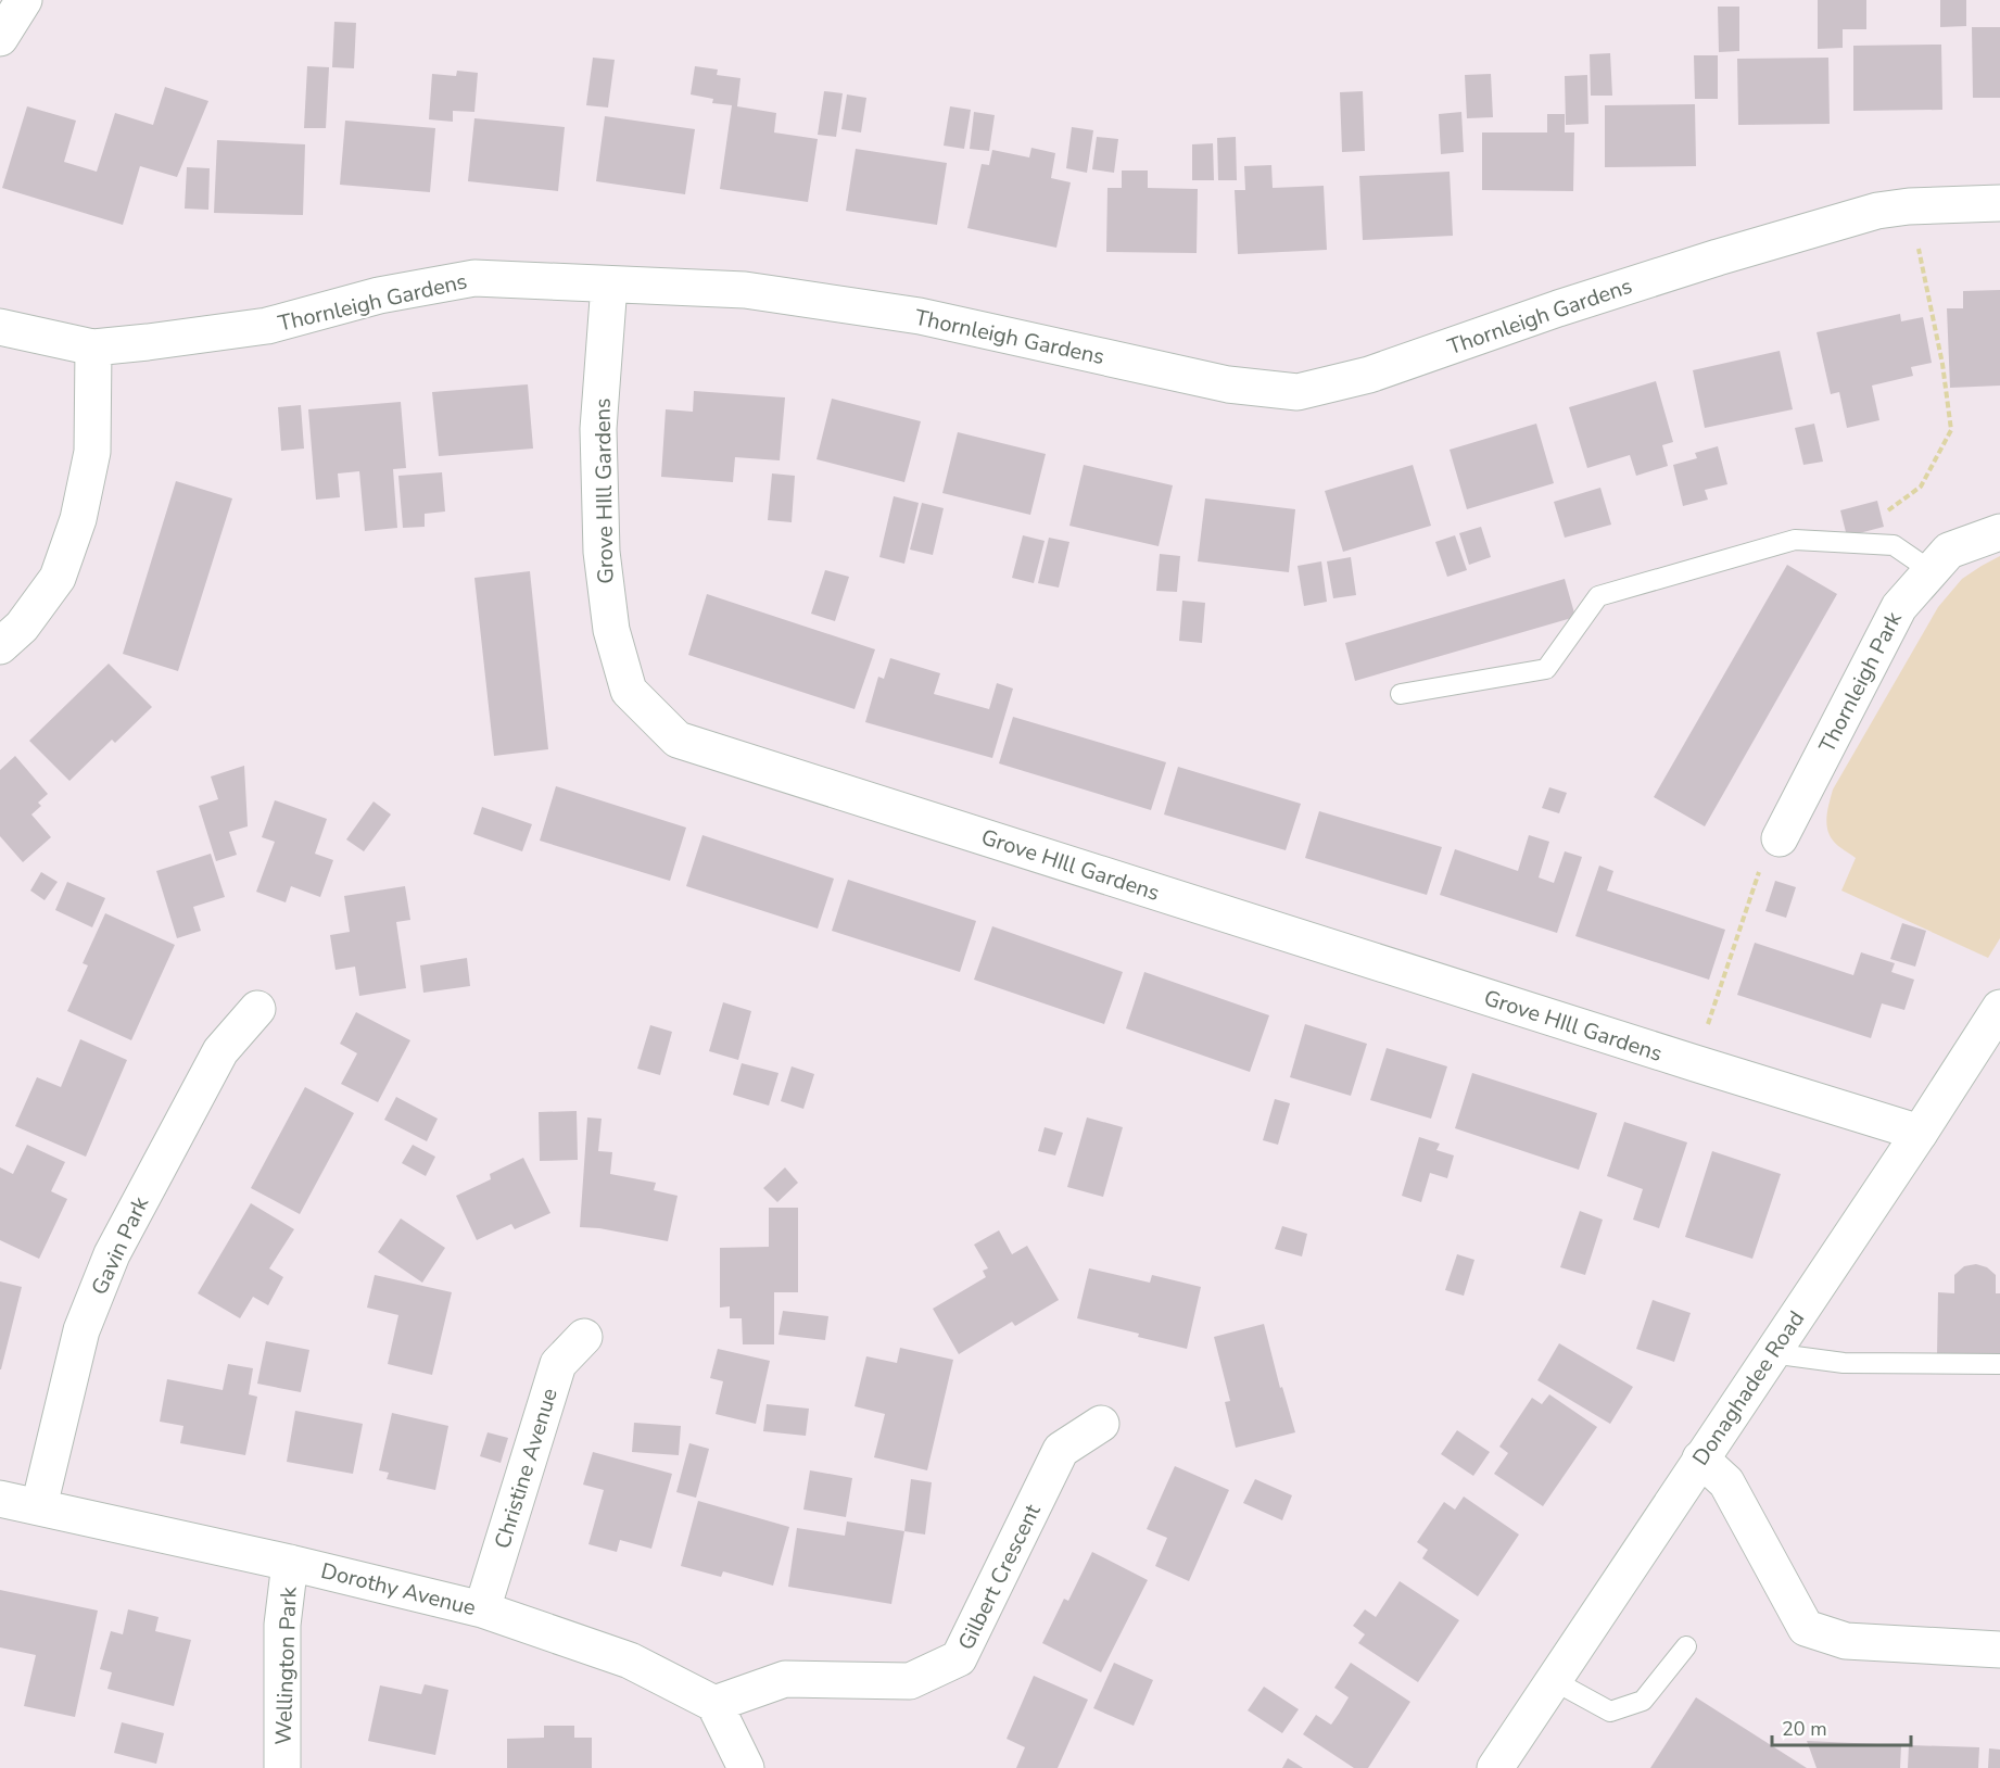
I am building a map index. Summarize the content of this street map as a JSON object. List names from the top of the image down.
{
  "streets": {
    "street": [
      "Thornleigh Gardens",
      "Grove HIll Gardens",
      "Thornleigh Park",
      "Gavin Park",
      "Donaghadee Road",
      "Christine Avenue",
      "Gilbert Crescent",
      "Dorothy Avenue",
      "Wellington Park"
    ]
  },
  "crossings": [
    ["Thornleigh Gardens", "Grove HIll Gardens"],
    ["Grove HIll Gardens", "Donaghadee Road"],
    ["Gavin Park", "Dorothy Avenue"],
    ["Christine Avenue", "Dorothy Avenue"],
    ["Gilbert Crescent", "Dorothy Avenue"],
    ["Dorothy Avenue", "Wellington Park"]
  ],
  "scale_bar": "20 m"
}
